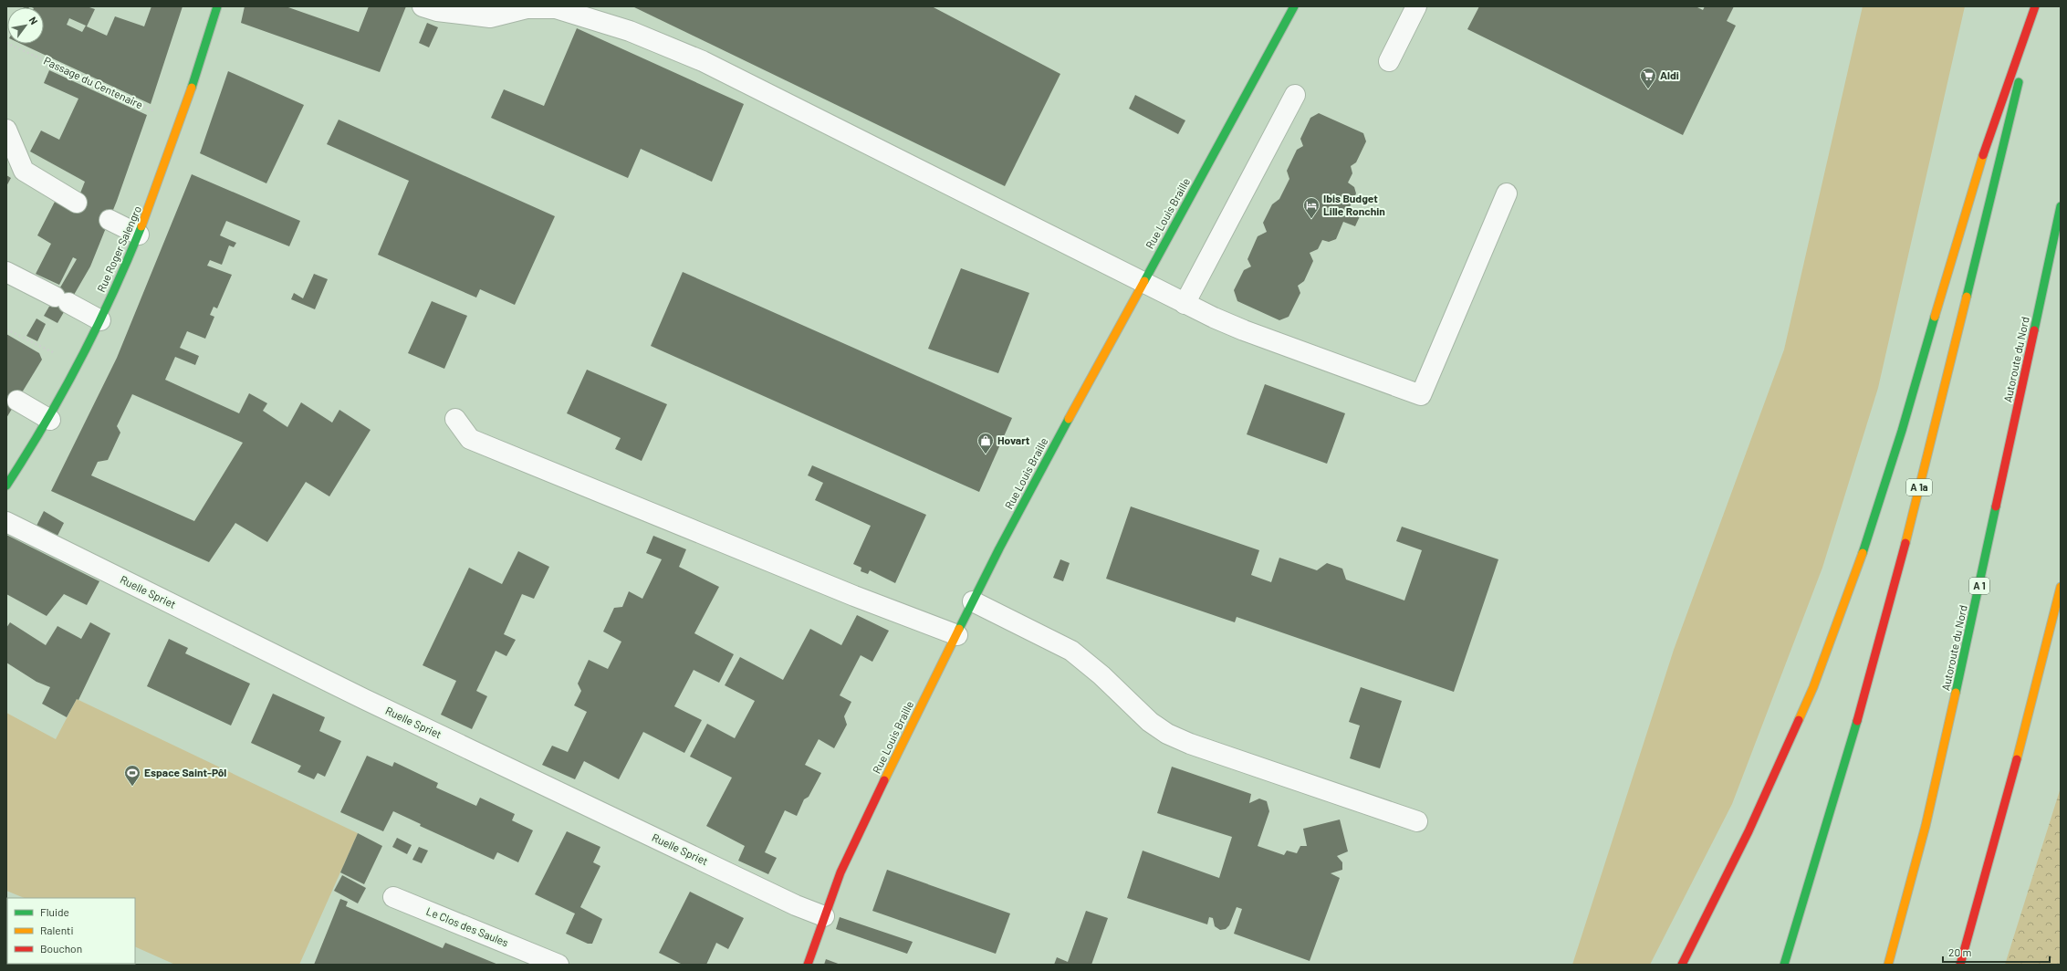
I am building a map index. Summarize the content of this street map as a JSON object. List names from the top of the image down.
{
  "streets": {
    "main road": [
      "Rue Louis Braille",
      "Rue Roger Salengro",
      "Autoroute du Nord",
      "A 1a",
      "A 1"
    ],
    "street": ["Ruelle Spriet", "Le Clos des Saules"],
    "path": ["Passage du Centenaire"]
  },
  "crossings": [
    ["Passage du Centenaire", "Rue Roger Salengro"],
    ["Rue Louis Braille", "Ruelle Spriet"]
  ],
  "places": {
    "supermarket": ["Aldi"],
    "hotel": ["Ibis Budget Lille Ronchin"],
    "shop": ["Hovart"],
    "sports": ["Espace Saint-Pôl"]
  },
  "legend": ["Fluide", "Ralenti", "Bouchon"],
  "scale_bar": "20 m",
  "north": "top right"
}
